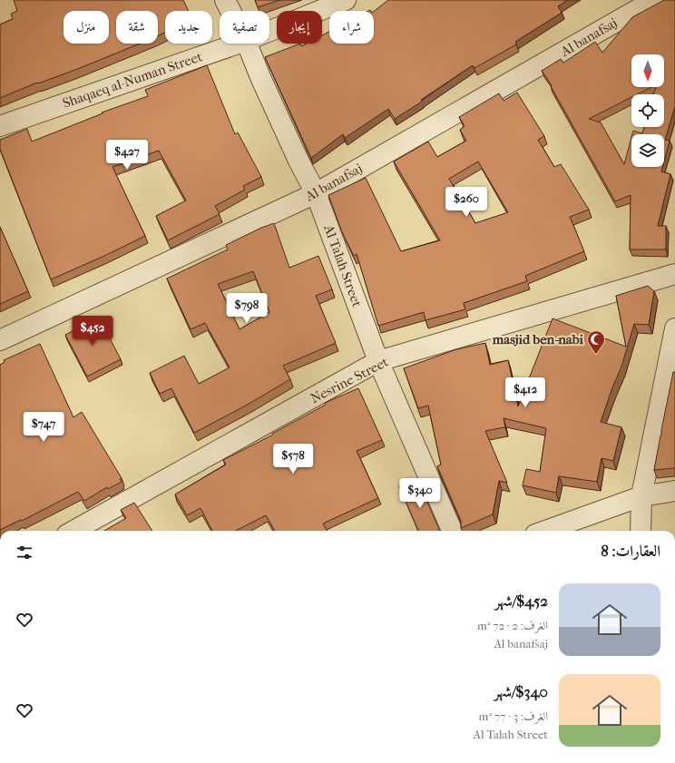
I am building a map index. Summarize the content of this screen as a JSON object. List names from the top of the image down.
{
  "streets": {
    "street": [
      "Al banafsaj",
      "Shaqaeq al-Numan Street",
      "Al Talah Street",
      "Nesrine Street"
    ]
  },
  "crossings": [
    ["Al banafsaj", "Al Talah Street"],
    ["Al Talah Street", "Nesrine Street"]
  ],
  "places": {
    "mosque": ["masjid ben-nabi"]
  },
  "north": "bottom",
  "page": {
    "chip": [
      "شراء",
      "إيجار",
      "تصفية",
      "جديد",
      "شقة",
      "منزل"
    ],
    "price": [
      "$427",
      "$260",
      "$798",
      "$452",
      "$412",
      "$747",
      "$578",
      "$340"
    ],
    "heading": "العقارات: 8",
    "list": [
      {
        "name": "$452/شهر",
        "note": "الغرف: 2 · 72 m² · Al banafsaj"
      },
      {
        "name": "$340/شهر",
        "note": "الغرف: 3 · 77 m² · Al Talah Street"
      }
    ]
  }
}
